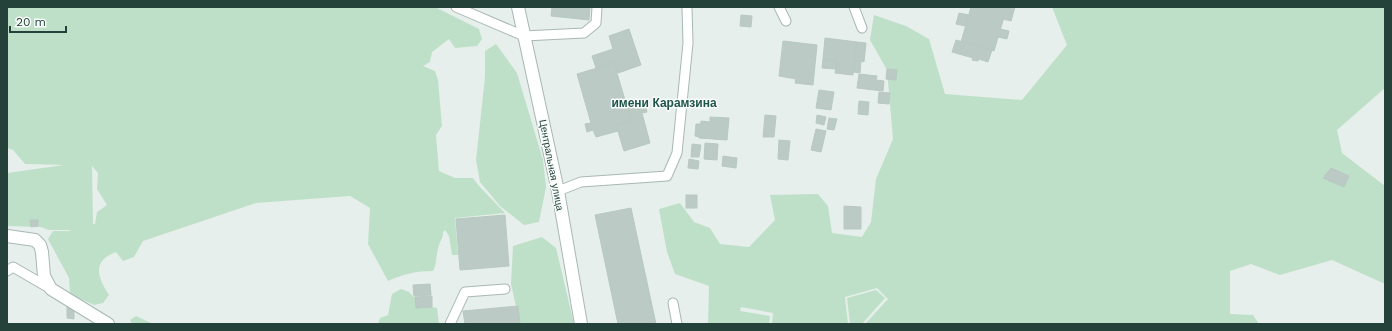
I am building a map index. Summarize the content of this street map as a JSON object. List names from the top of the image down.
{
  "streets": {
    "street": ["Центральная улица"]
  },
  "districts": ["имени Карамзина"],
  "scale_bar": "20 m"
}
